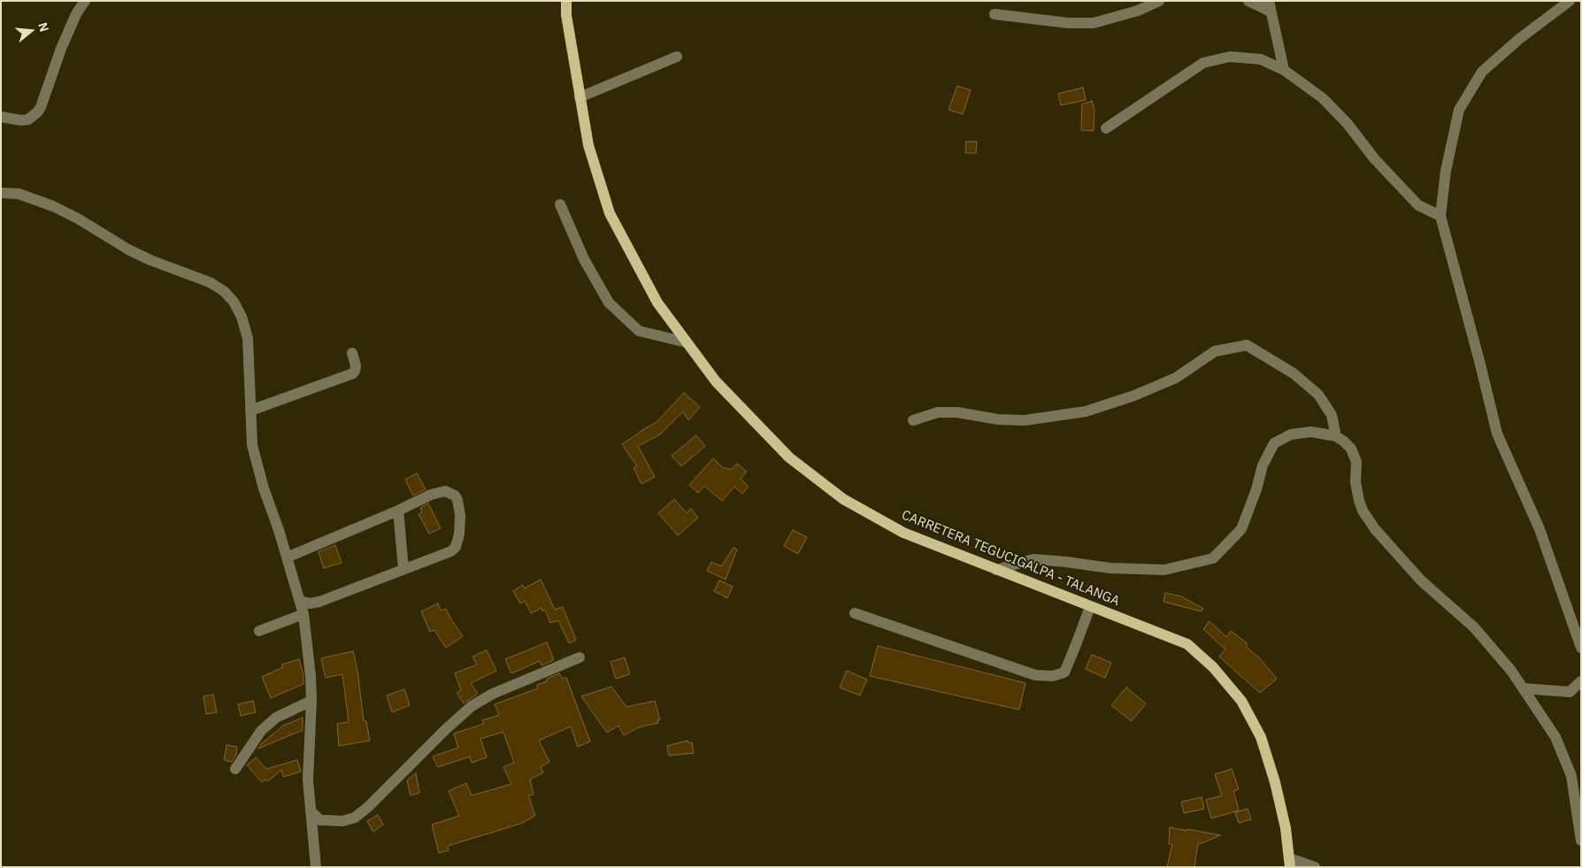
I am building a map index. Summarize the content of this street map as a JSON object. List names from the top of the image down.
{
  "streets": {
    "main road": ["CARRETERA TEGUCIGALPA - TALANGA"]
  },
  "north": "right"
}
